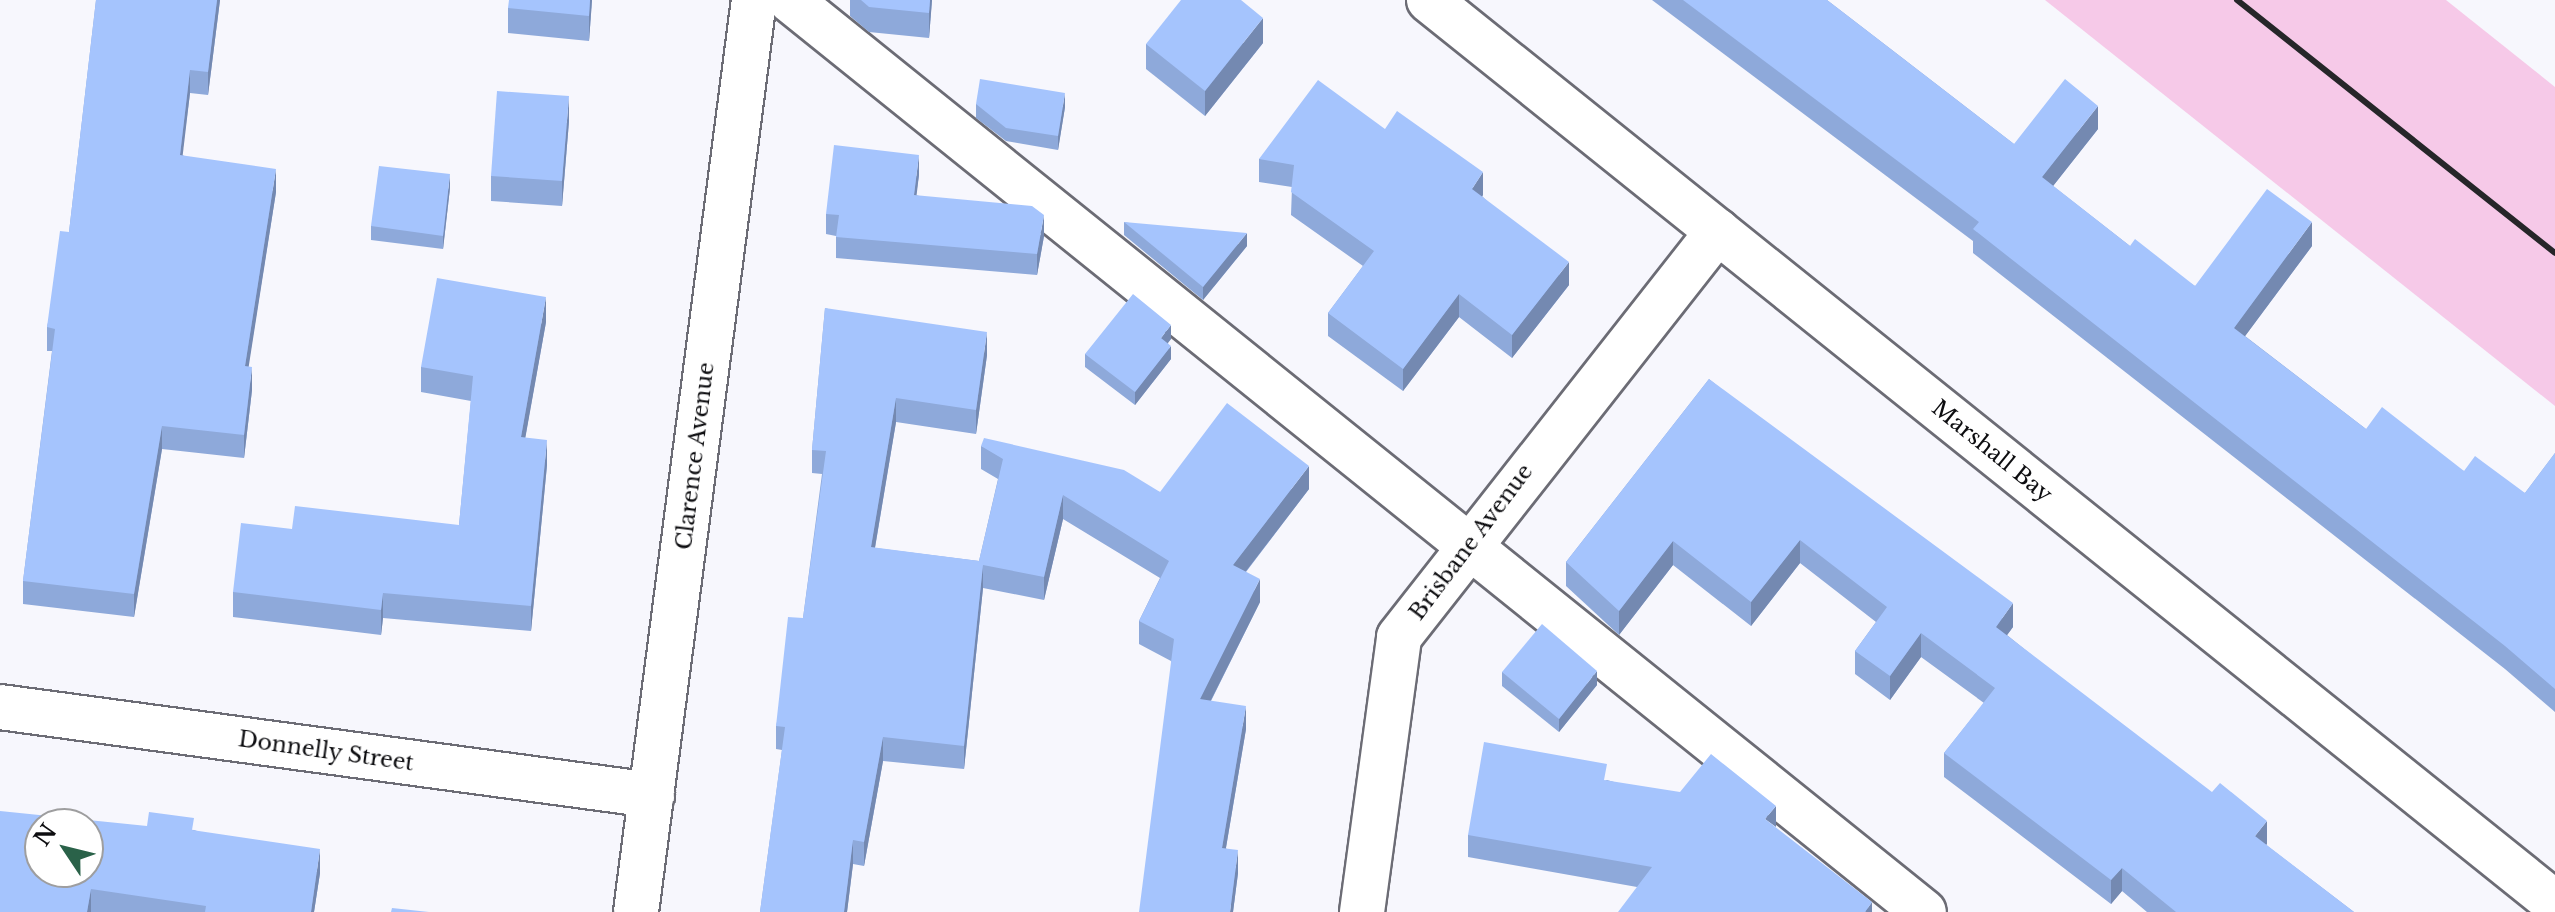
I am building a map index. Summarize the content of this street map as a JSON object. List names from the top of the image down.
{
  "streets": {
    "street": [
      "Marshall Bay",
      "Clarence Avenue",
      "Brisbane Avenue",
      "Donnelly Street"
    ]
  },
  "crossings": [
    ["Marshall Bay", "Brisbane Avenue"],
    ["Clarence Avenue", "Donnelly Street"]
  ],
  "north": "top left"
}
